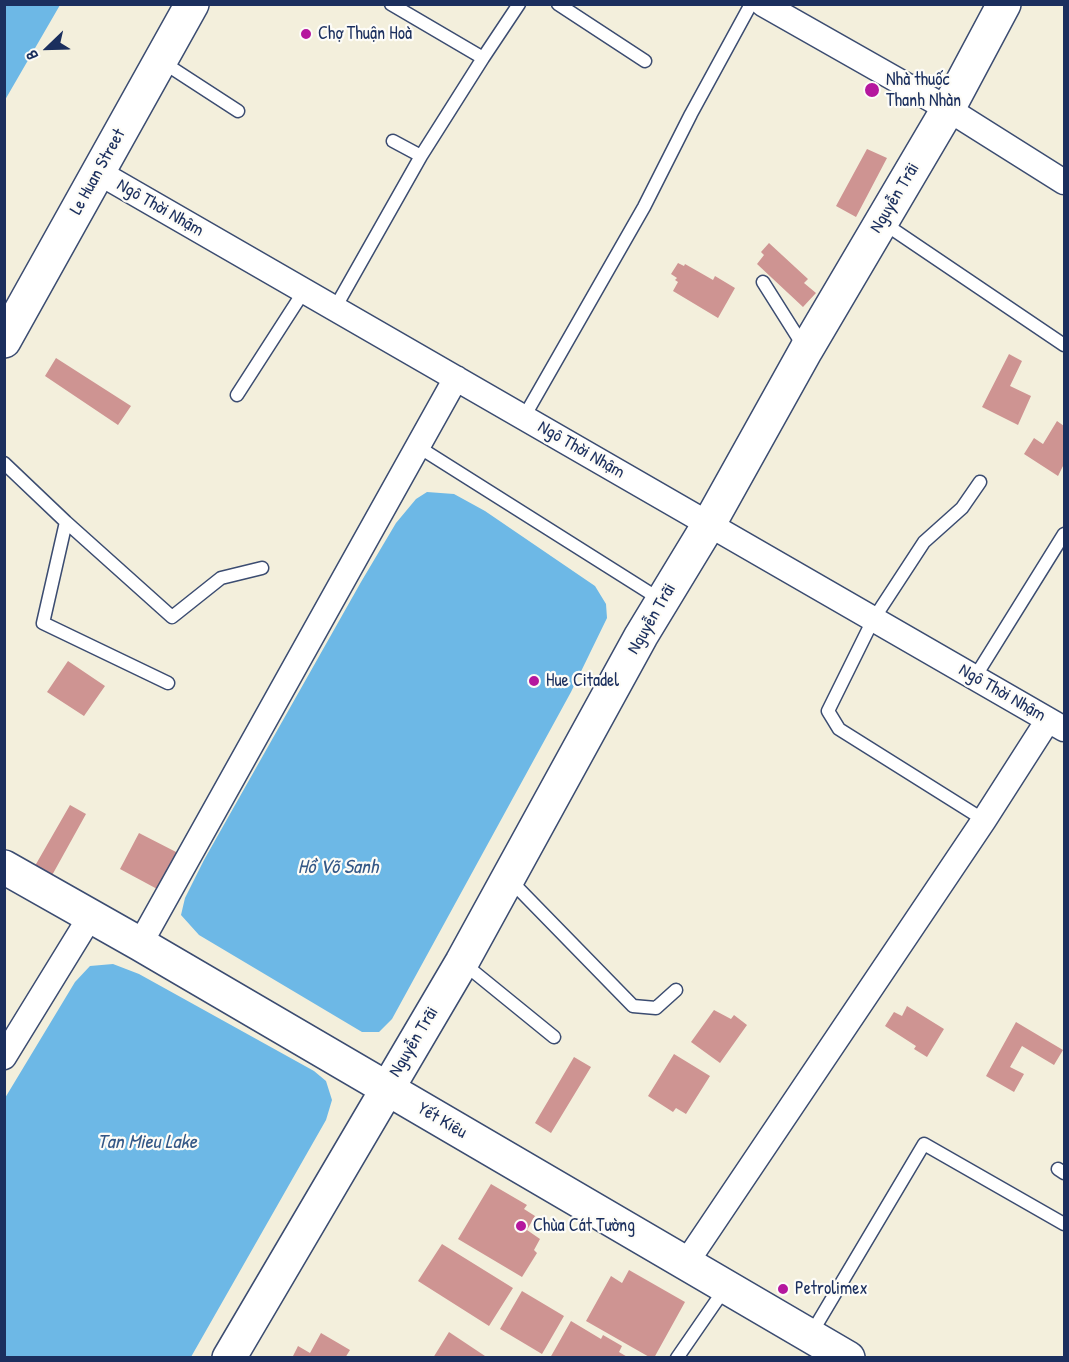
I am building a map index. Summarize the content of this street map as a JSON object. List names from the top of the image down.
{
  "streets": {
    "main road": ["Le Huan Street", "Nguyễn Trãi", "Yết Kiêu"],
    "street": ["Ngô Thời Nhậm"]
  },
  "crossings": [
    ["Le Huan Street", "Ngô Thời Nhậm"],
    ["Nguyễn Trãi", "Ngô Thời Nhậm"],
    ["Nguyễn Trãi", "Yết Kiêu"]
  ],
  "water": ["Hồ Võ Sanh", "Tan Mieu Lake"],
  "places": [
    "Chợ Thuận Hoà",
    "Nhà thuốc Thanh Nhàn",
    "Hue Citadel",
    "Chùa Cát Tường",
    "Petrolimex"
  ],
  "north": "bottom left"
}
